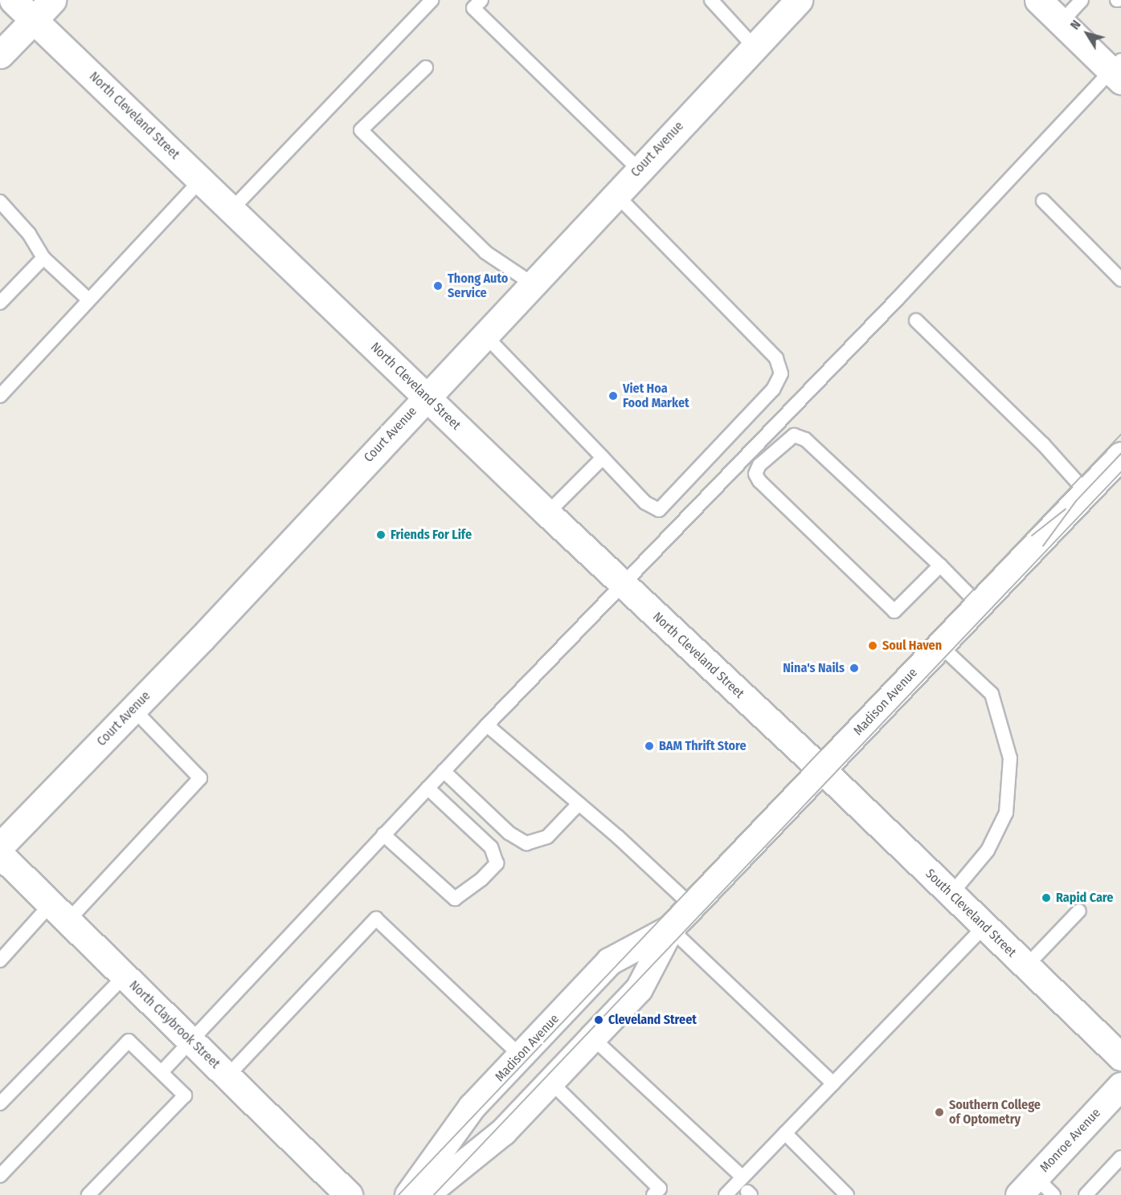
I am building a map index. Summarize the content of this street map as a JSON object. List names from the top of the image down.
{
  "streets": {
    "street": [
      "North Cleveland Street",
      "Court Avenue",
      "Madison Avenue",
      "South Cleveland Street",
      "North Claybrook Street",
      "Monroe Avenue"
    ]
  },
  "crossings": [
    ["North Cleveland Street", "Court Avenue"],
    ["North Cleveland Street", "Madison Avenue"],
    ["North Cleveland Street", "South Cleveland Street"],
    ["Madison Avenue", "South Cleveland Street"]
  ],
  "places": [
    "Thong Auto Service",
    "Viet Hoa Food Market",
    "Friends For Life",
    "Soul Haven",
    "Nina's Nails",
    "BAM Thrift Store",
    "Rapid Care",
    "Cleveland Street",
    "Southern College of Optometry"
  ],
  "north": "top left"
}
